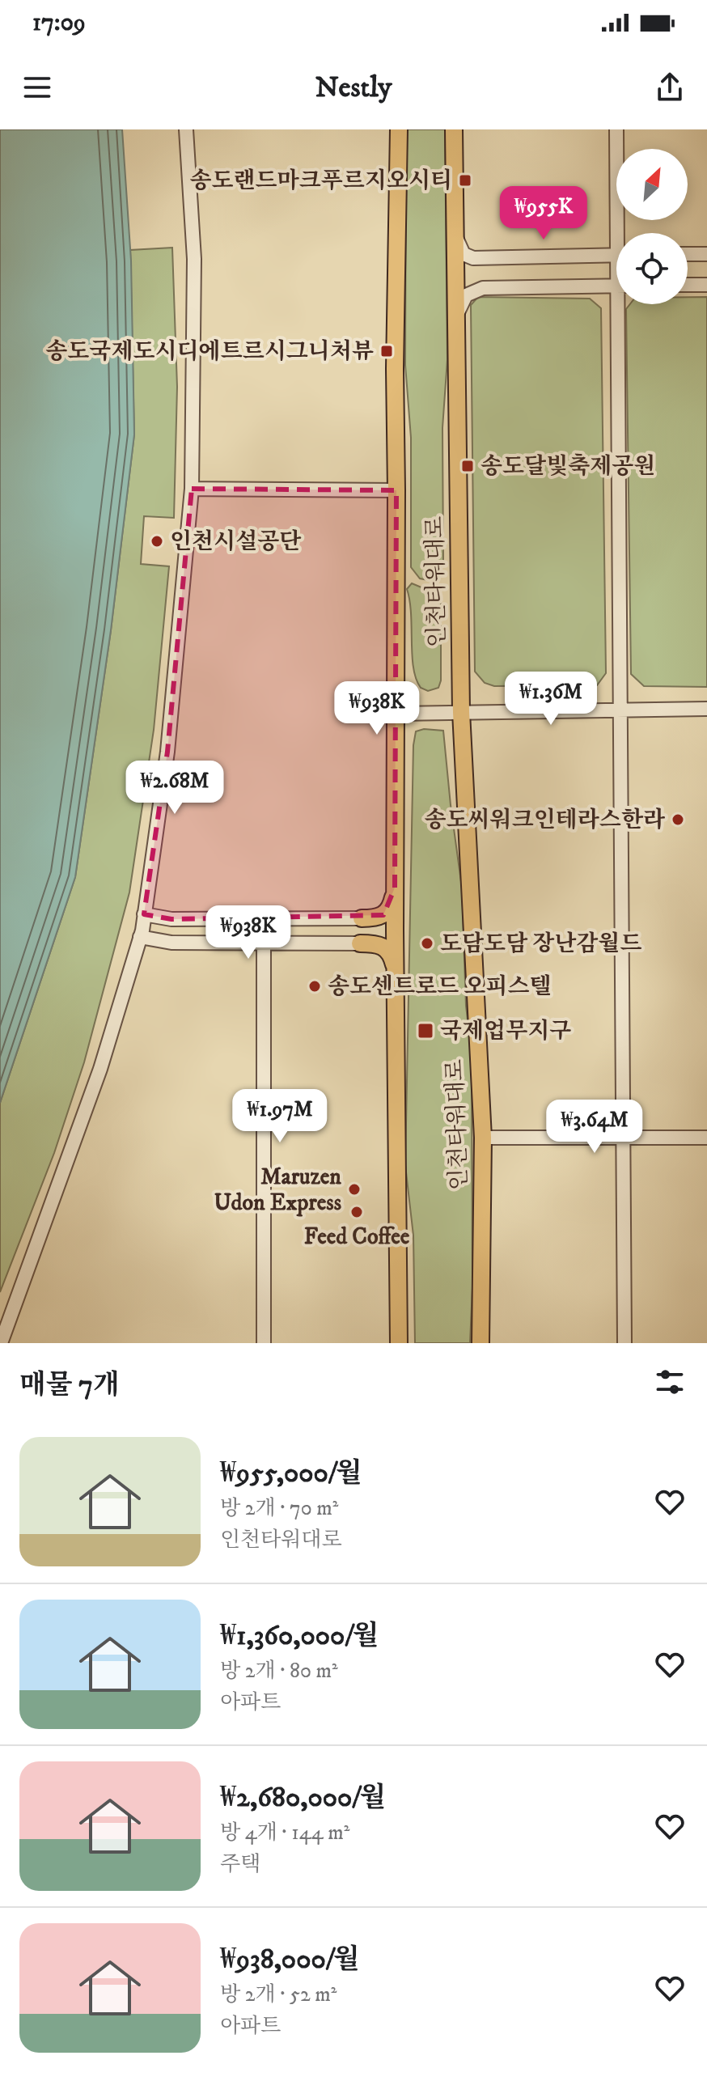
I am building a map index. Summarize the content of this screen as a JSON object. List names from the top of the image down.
{
  "streets": {
    "main road": ["인천타워대로"]
  },
  "places": {
    "transit": [
      "송도랜드마크푸르지오시티",
      "송도국제도시디에트르시그니처뷰",
      "송도달빛축제공원",
      "국제업무지구"
    ],
    "other": [
      "인천시설공단",
      "송도씨워크인테라스한라",
      "도담도담 장난감월드",
      "송도센트로드 오피스텔",
      "Maruzen Udon Express",
      "Feed Coffee"
    ]
  },
  "north": "top right",
  "page": {
    "status": "17:09",
    "header": "Nestly",
    "price": [
      "₩955K",
      "₩1.36M",
      "₩938K",
      "₩2.68M",
      "₩938K",
      "₩1.97M",
      "₩3.64M"
    ],
    "heading": "매물 7개",
    "list": [
      {
        "name": "₩955,000/월",
        "note": "방 2개 · 70 m² · 인천타워대로"
      },
      {
        "name": "₩1,360,000/월",
        "note": "방 2개 · 80 m² · 아파트"
      },
      {
        "name": "₩2,680,000/월",
        "note": "방 4개 · 144 m² · 주택"
      },
      {
        "name": "₩938,000/월",
        "note": "방 2개 · 52 m² · 아파트"
      }
    ]
  }
}
